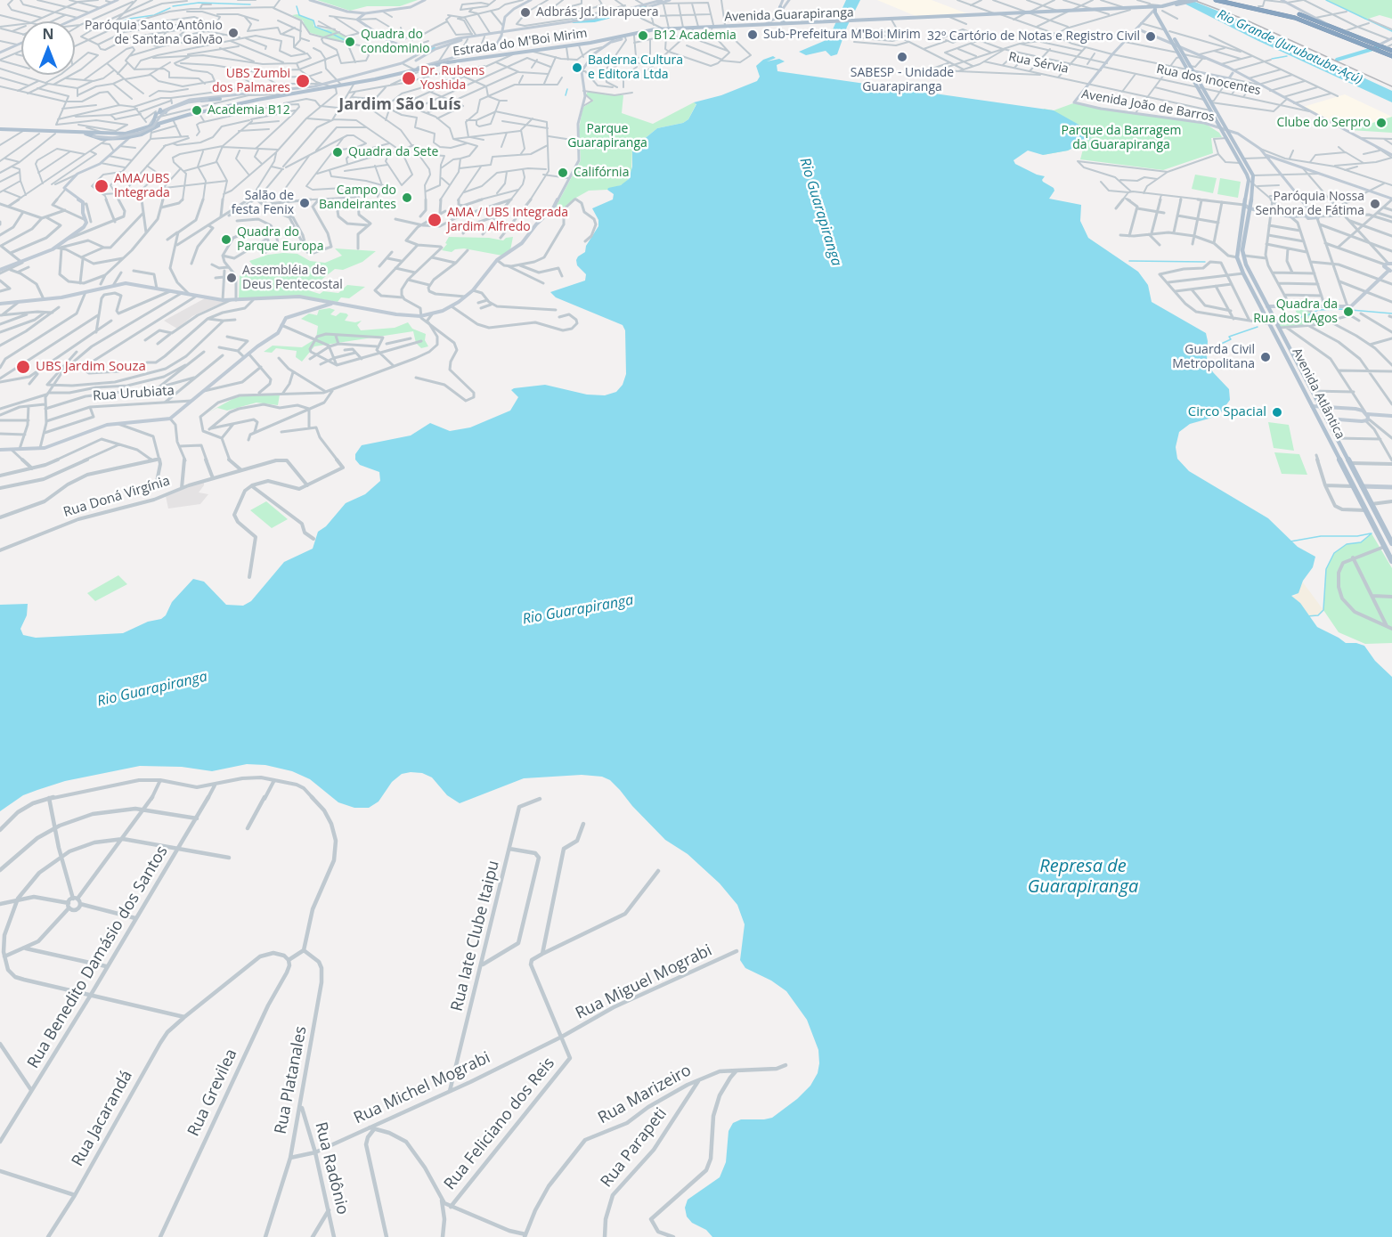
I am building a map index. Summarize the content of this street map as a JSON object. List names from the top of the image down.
{
  "streets": {
    "main road": [
      "Avenida Guarapiranga",
      "Estrada do M'Boi Mirim",
      "Avenida João de Barros",
      "Avenida Atlântica"
    ],
    "street": [
      "Rua Sérvia",
      "Rua dos Inocentes",
      "Rua Urubiata",
      "Rua Doná Virgínia",
      "Rua Iate Clube Itaipu",
      "Rua Benedito Damásio dos Santos",
      "Rua Miguel Mograbi",
      "Rua Platanales",
      "Rua Michel Mograbi",
      "Rua Grevilea",
      "Rua Marizeiro",
      "Rua Jacarandá",
      "Rua Feliciano dos Reis",
      "Rua Parapeti",
      "Rua Radônio"
    ]
  },
  "crossings": [
    ["Avenida Guarapiranga", "Estrada do M'Boi Mirim"],
    ["Rua Sérvia", "Avenida João de Barros"],
    ["Rua Iate Clube Itaipu", "Rua Michel Mograbi"],
    ["Rua Miguel Mograbi", "Rua Michel Mograbi"],
    ["Rua Miguel Mograbi", "Rua Feliciano dos Reis"],
    ["Rua Platanales", "Rua Michel Mograbi"],
    ["Rua Platanales", "Rua Radônio"],
    ["Rua Michel Mograbi", "Rua Feliciano dos Reis"],
    ["Rua Michel Mograbi", "Rua Radônio"],
    ["Rua Grevilea", "Rua Jacarandá"],
    ["Rua Marizeiro", "Rua Parapeti"]
  ],
  "districts": ["Jardim São Luís"],
  "water": ["Rio Grande (Jurubatuba-Açú)", "Rio Guarapiranga", "Represa de Guarapiranga"],
  "parks": ["Parque Guarapiranga", "Parque da Barragem da Guarapiranga"],
  "places": [
    "Adbrás Jd. Ibirapuera",
    "Paróquia Santo Antônio de Santana Galvão",
    "Sub-Prefeitura M'Boi Mirim",
    "B12 Academia",
    "32º Cartório de Notas e Registro Civil",
    "Quadra do condominio",
    "SABESP - Unidade Guarapiranga",
    "Baderna Cultura e Editora Ltda",
    "Dr. Rubens Yoshida",
    "UBS Zumbi dos Palmares",
    "Academia B12",
    "Clube do Serpro",
    "Quadra da Sete",
    "Califórnia",
    "AMA/UBS Integrada",
    "Campo do Bandeirantes",
    "Salão de festa Fenix",
    "Paróquia Nossa Senhora de Fátima",
    "AMA / UBS Integrada Jardim Alfredo",
    "Quadra do Parque Europa",
    "Assembléia de Deus Pentecostal",
    "Quadra da Rua dos LAgos",
    "Guarda Civil Metropolitana",
    "UBS Jardim Souza",
    "Circo Spacial"
  ],
  "north": "top"
}
